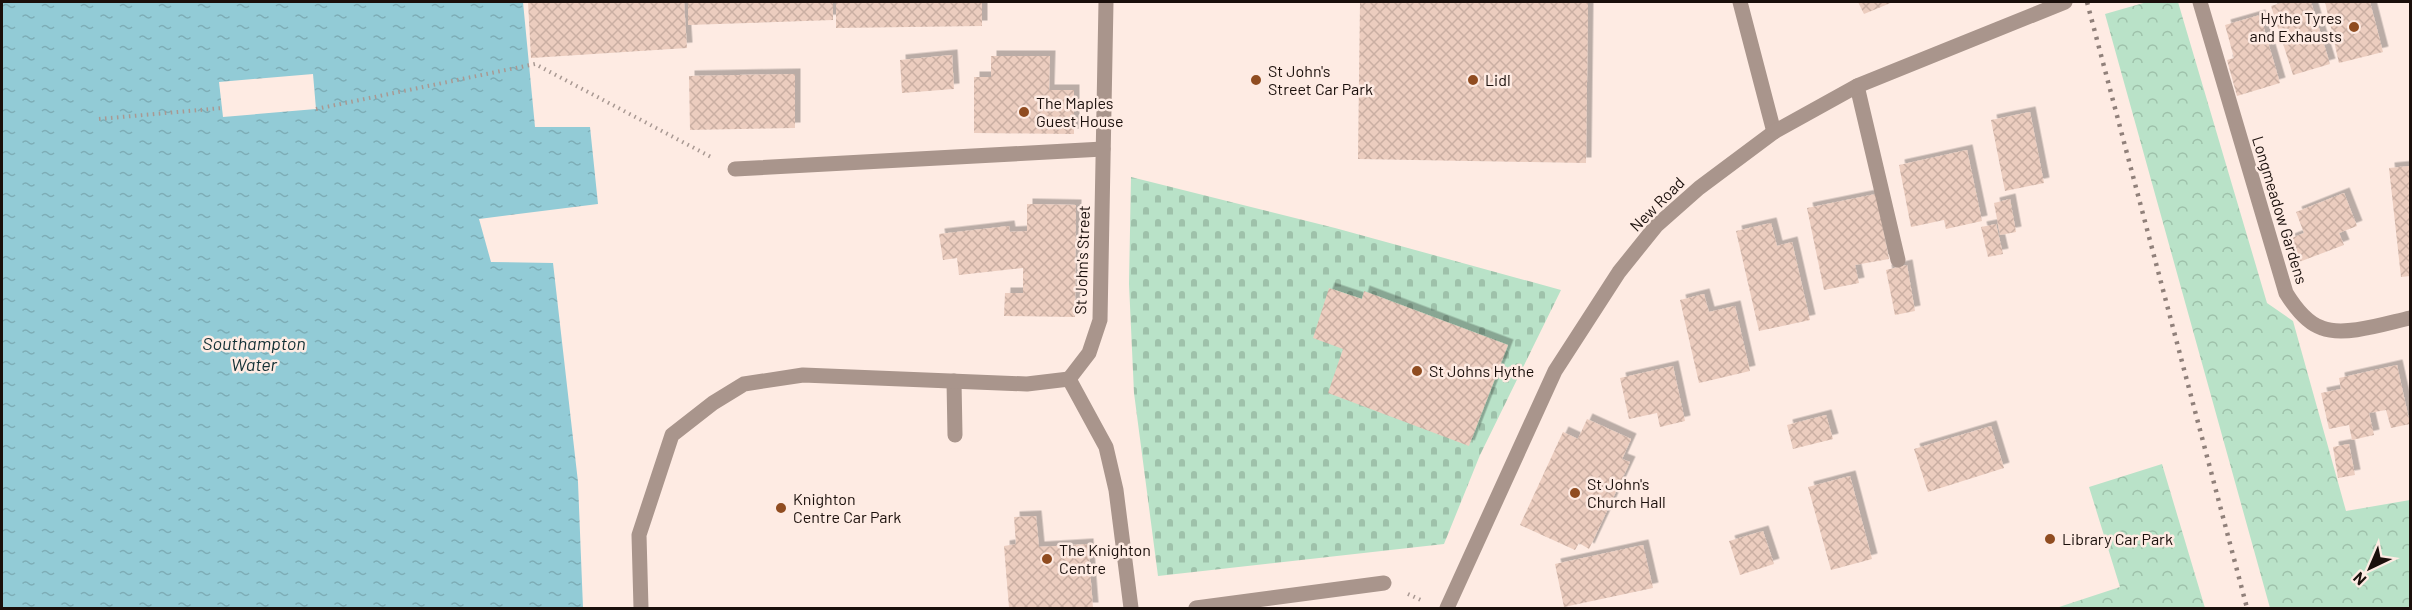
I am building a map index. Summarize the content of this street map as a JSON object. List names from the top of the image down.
{
  "streets": {
    "street": ["New Road", "Longmeadow Gardens", "St John's Street"]
  },
  "water": ["Southampton Water"],
  "places": [
    "Hythe Tyres and Exhausts",
    "St John's Street Car Park",
    "Lidl",
    "The Maples Guest House",
    "St Johns Hythe",
    "St John's Church Hall",
    "Knighton Centre Car Park",
    "Library Car Park",
    "The Knighton Centre"
  ],
  "north": "bottom left"
}
